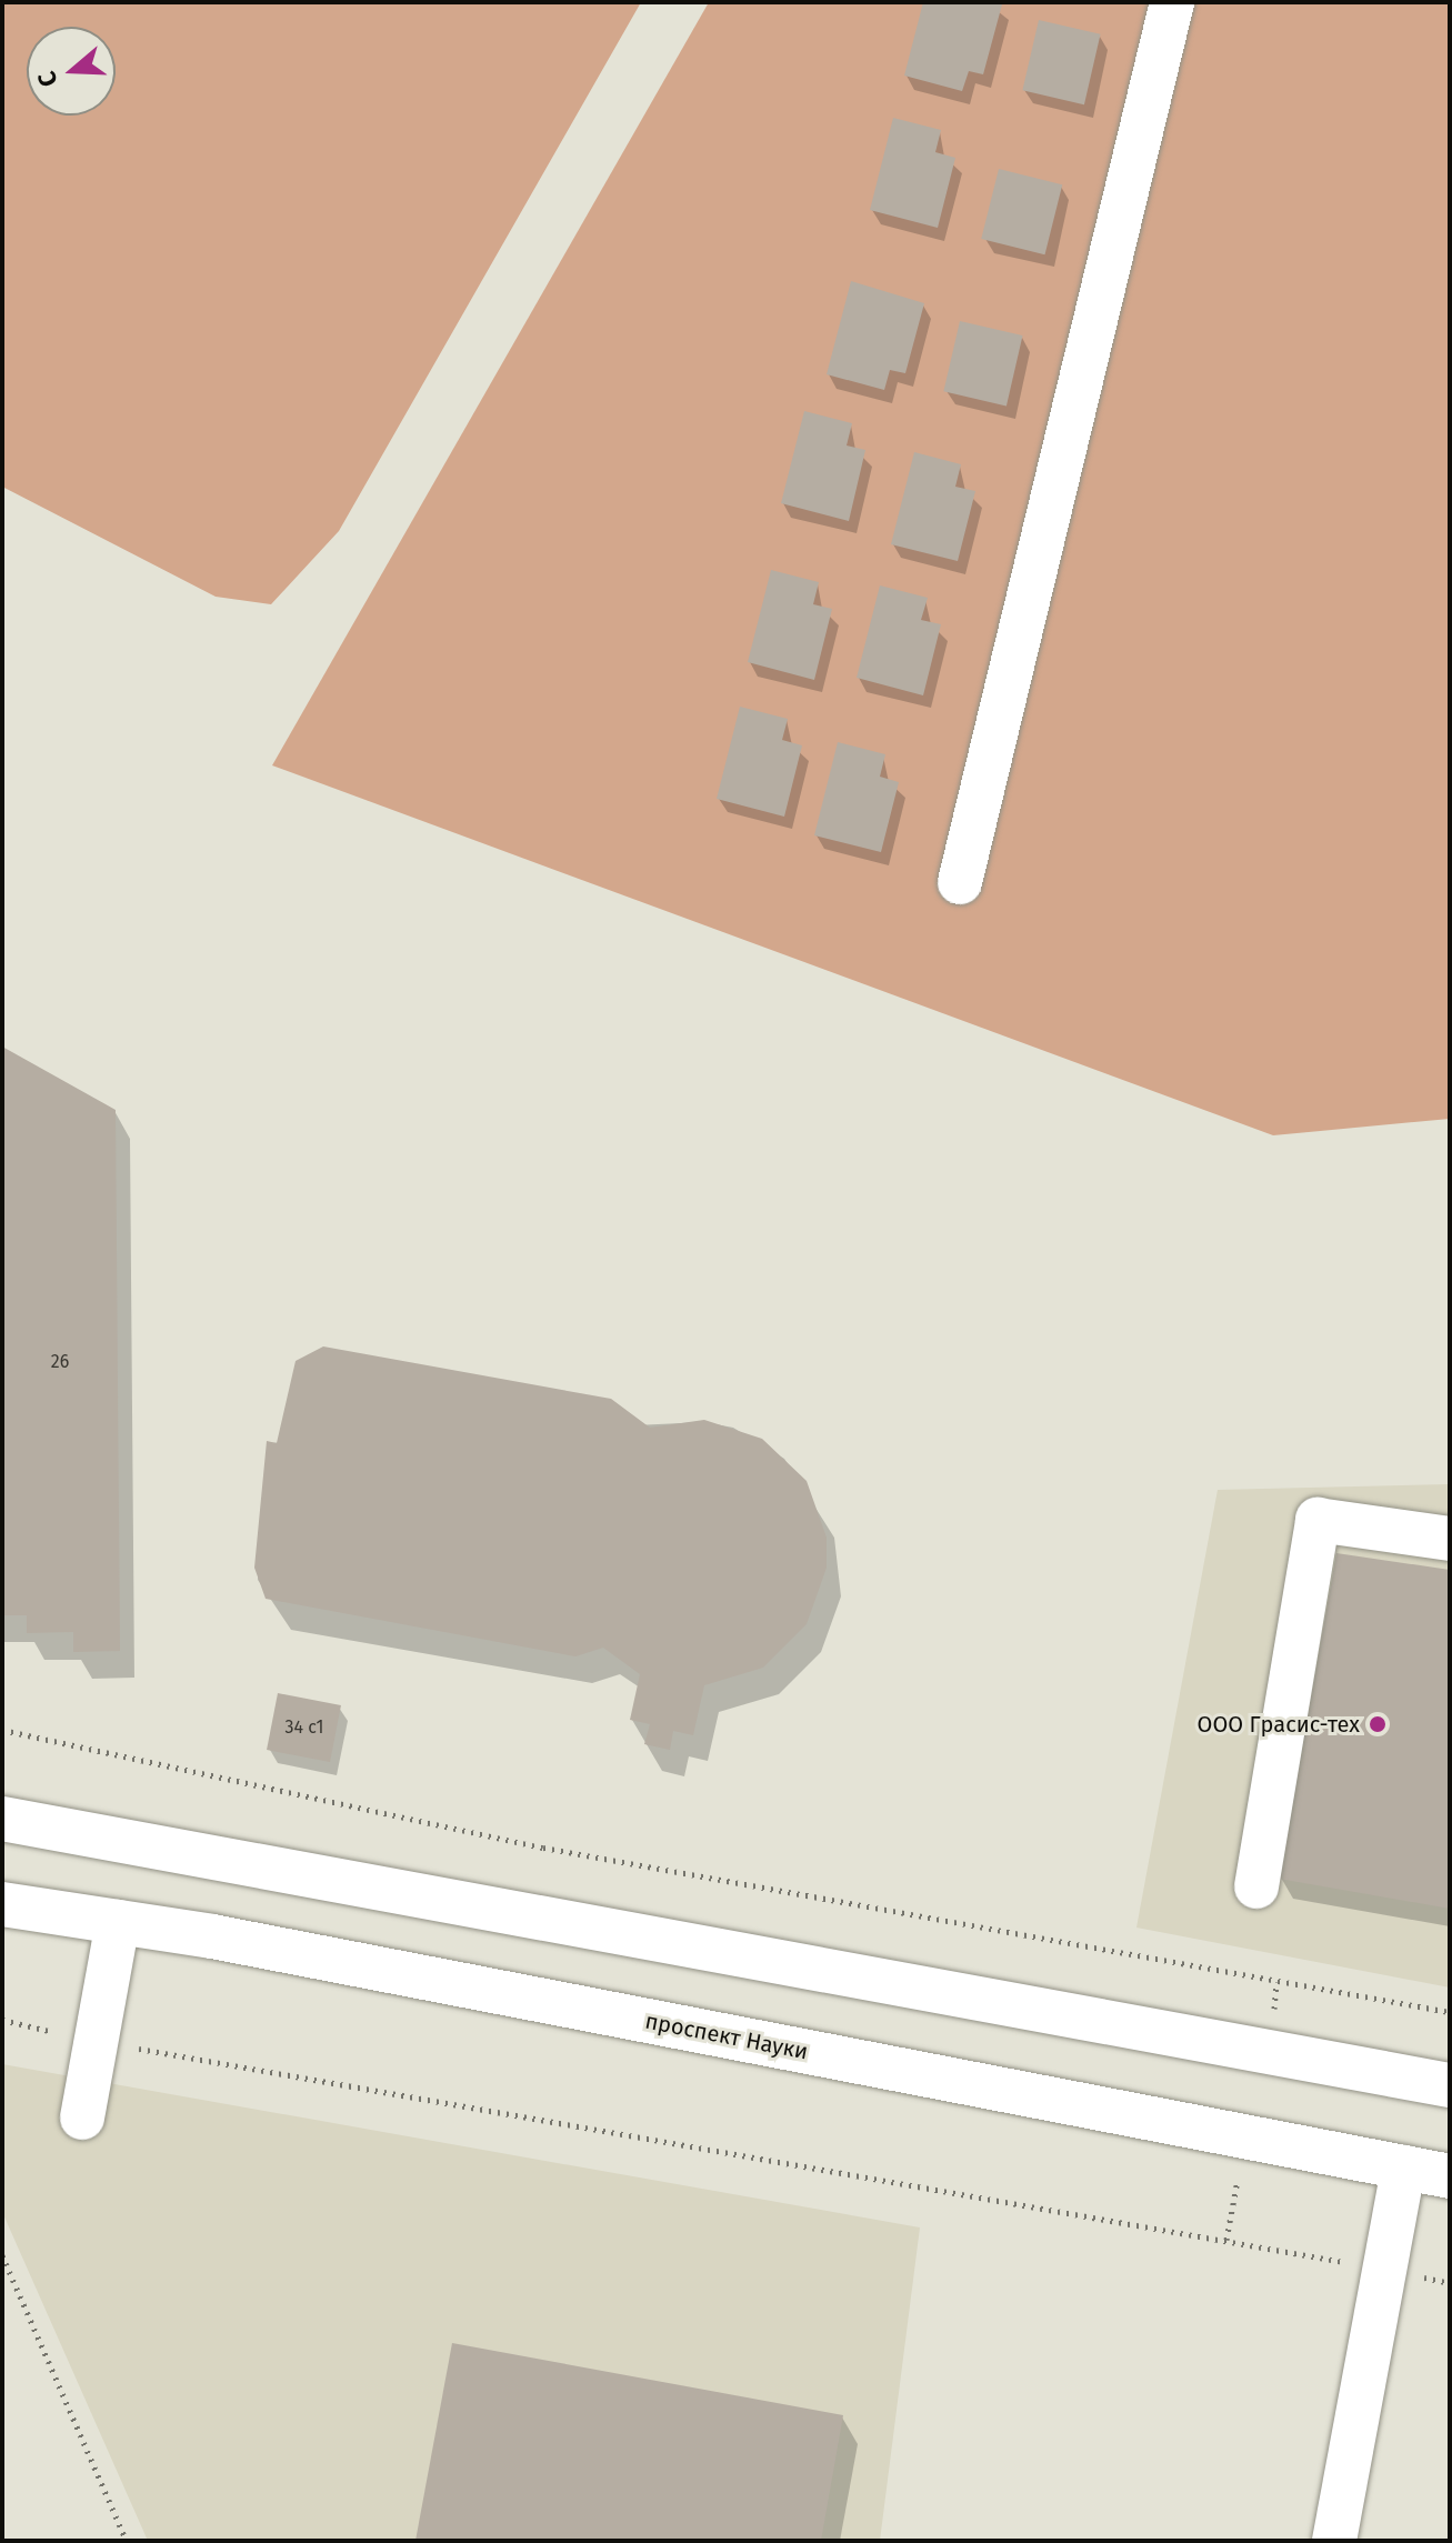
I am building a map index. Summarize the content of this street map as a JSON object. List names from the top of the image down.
{
  "streets": {
    "street": ["проспект Науки"]
  },
  "places": ["ООО Грасис-тех"],
  "house_numbers": ["26", "34 с1"],
  "north": "left"
}
